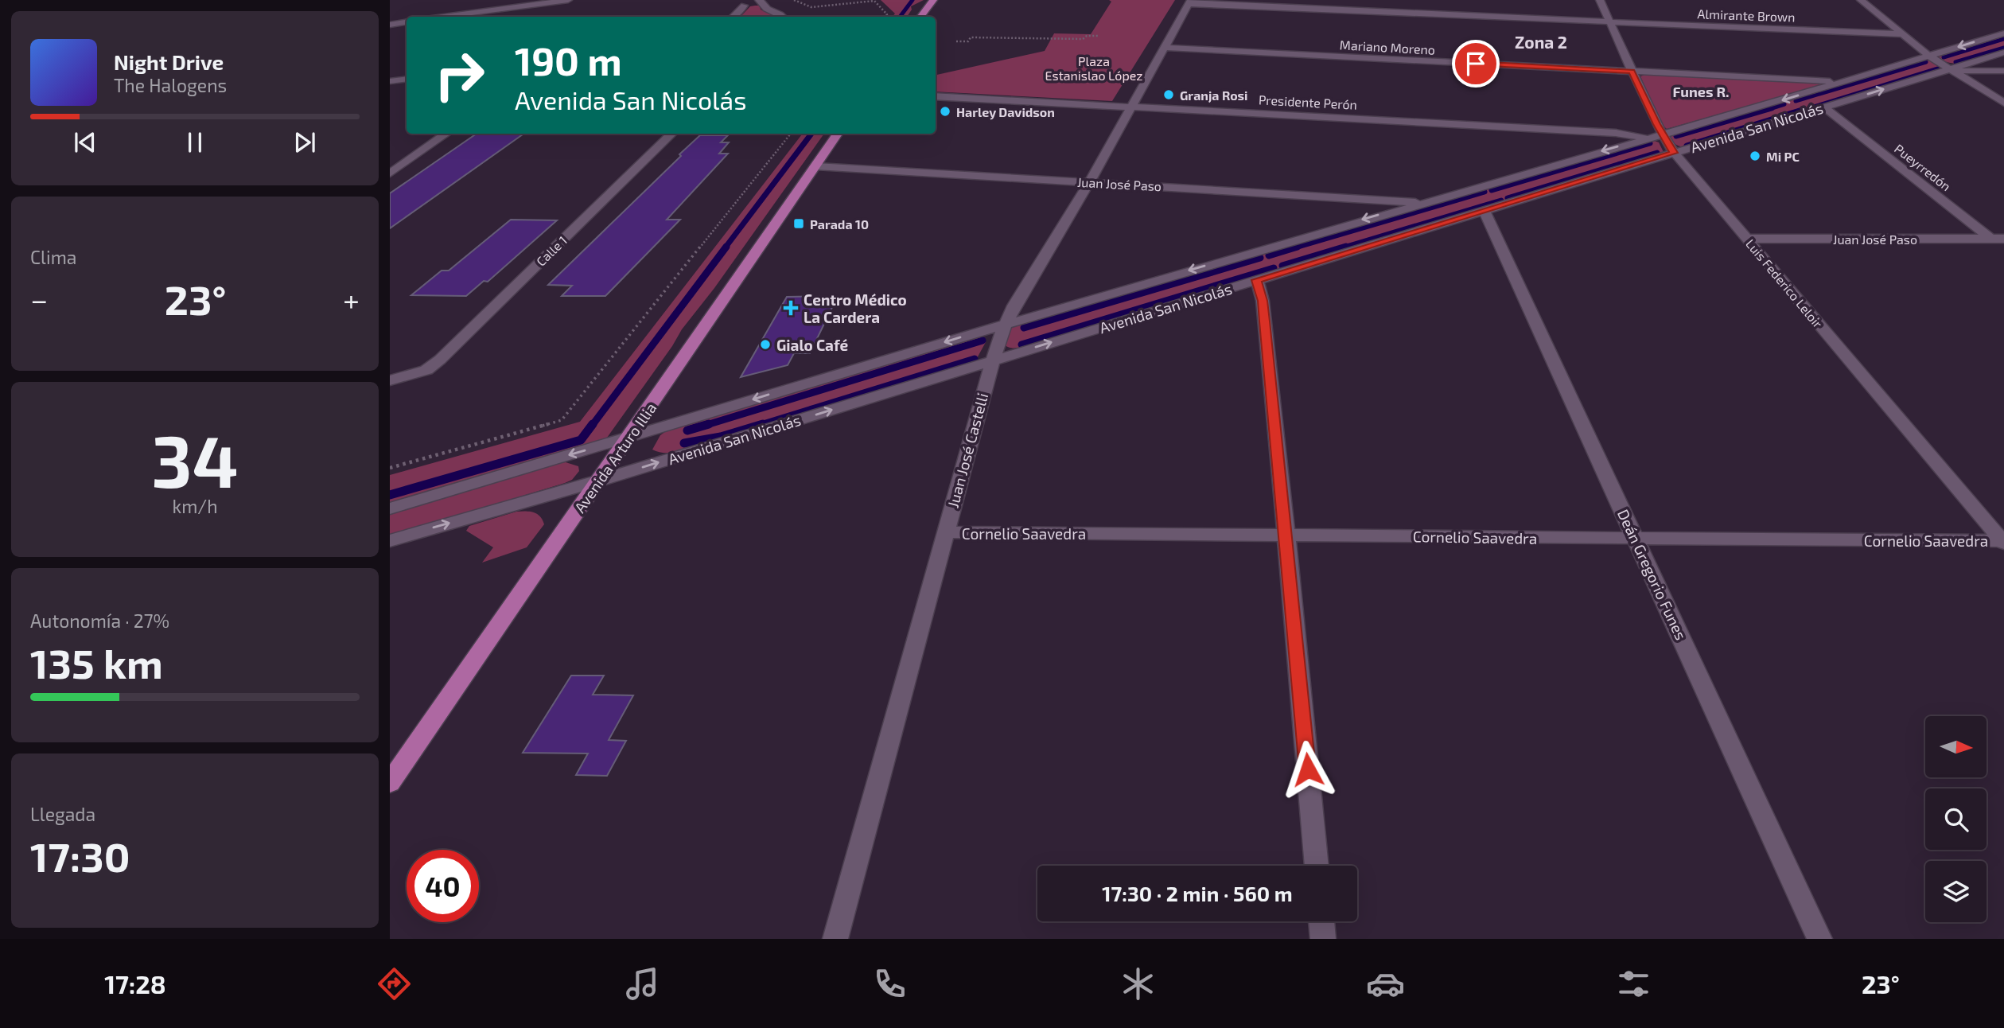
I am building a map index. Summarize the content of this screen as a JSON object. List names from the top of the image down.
{
  "streets": {
    "main road": ["Avenida Arturo Illia"],
    "street": [
      "Almirante Brown",
      "Mariano Moreno",
      "Presidente Perón",
      "Avenida San Nicolás",
      "Pueyrredón",
      "Juan José Paso",
      "Calle 1",
      "Luis Federico Leloir",
      "Juan José Castelli",
      "Cornelio Saavedra",
      "Deán Gregorio Funes"
    ]
  },
  "crossings": [
    ["Almirante Brown", "Luis Federico Leloir"],
    ["Almirante Brown", "Juan José Castelli"],
    ["Mariano Moreno", "Avenida San Nicolás"],
    ["Mariano Moreno", "Luis Federico Leloir"],
    ["Mariano Moreno", "Juan José Castelli"],
    ["Presidente Perón", "Avenida San Nicolás"],
    ["Presidente Perón", "Juan José Castelli"],
    ["Avenida San Nicolás", "Pueyrredón"],
    ["Avenida San Nicolás", "Juan José Paso"],
    ["Avenida San Nicolás", "Luis Federico Leloir"],
    ["Avenida San Nicolás", "Juan José Castelli"],
    ["Avenida San Nicolás", "Avenida Arturo Illia"],
    ["Avenida San Nicolás", "Deán Gregorio Funes"],
    ["Pueyrredón", "Juan José Paso"],
    ["Juan José Paso", "Luis Federico Leloir"],
    ["Juan José Paso", "Juan José Castelli"],
    ["Juan José Paso", "Avenida Arturo Illia"],
    ["Luis Federico Leloir", "Cornelio Saavedra"],
    ["Juan José Castelli", "Cornelio Saavedra"],
    ["Cornelio Saavedra", "Deán Gregorio Funes"]
  ],
  "districts": ["Zona 2", "Funes R."],
  "parks": ["Plaza Estanislao López"],
  "places": {
    "other": [
      "Granja Rosi",
      "Harley Davidson",
      "Mi PC",
      "Gialo Café"
    ],
    "transit": ["Parada 10"],
    "health": ["Centro Médico La Cardera"]
  },
  "north": "right",
  "page": {
    "turn": ["190 m", "Avenida San Nicolás"],
    "song": ["Night Drive", "The Halogens"],
    "tile": [
      "Clima",
      ["34", "km/h"],
      ["Autonomía · 27%", "135 km"],
      ["Llegada", "17:30"]
    ],
    "heat": ["−", "23°", "+"],
    "limit": "40",
    "trip": "17:30 · 2 min · 560 m",
    "tabs": ["17:28", "23°"]
  }
}
